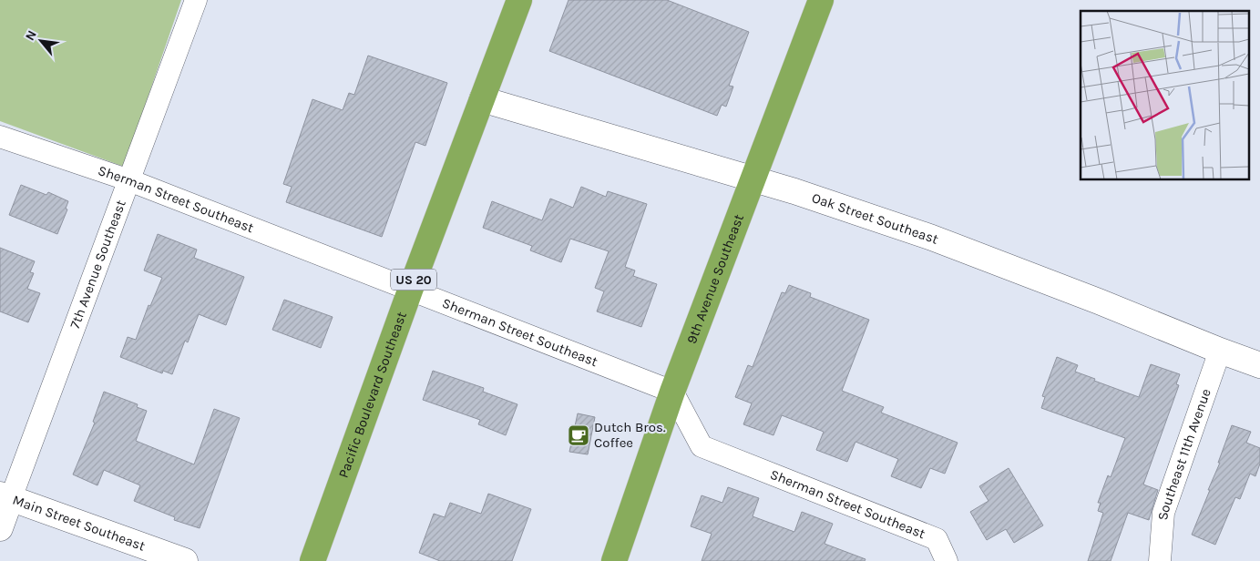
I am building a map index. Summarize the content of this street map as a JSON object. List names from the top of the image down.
{
  "streets": {
    "highway": ["US 20", "9th Avenue Southeast", "Pacific Boulevard Southeast"],
    "street": [
      "Sherman Street Southeast",
      "Oak Street Southeast",
      "7th Avenue Southeast",
      "Southeast 11th Avenue",
      "Main Street Southeast"
    ]
  },
  "crossings": [
    ["Sherman Street Southeast", "7th Avenue Southeast"],
    ["Sherman Street Southeast", "9th Avenue Southeast"],
    ["Sherman Street Southeast", "Pacific Boulevard Southeast"],
    ["Oak Street Southeast", "9th Avenue Southeast"],
    ["Oak Street Southeast", "Pacific Boulevard Southeast"],
    ["Oak Street Southeast", "Southeast 11th Avenue"],
    ["7th Avenue Southeast", "Main Street Southeast"]
  ],
  "places": {
    "cafe": ["Dutch Bros. Coffee"]
  },
  "north": "top left"
}
